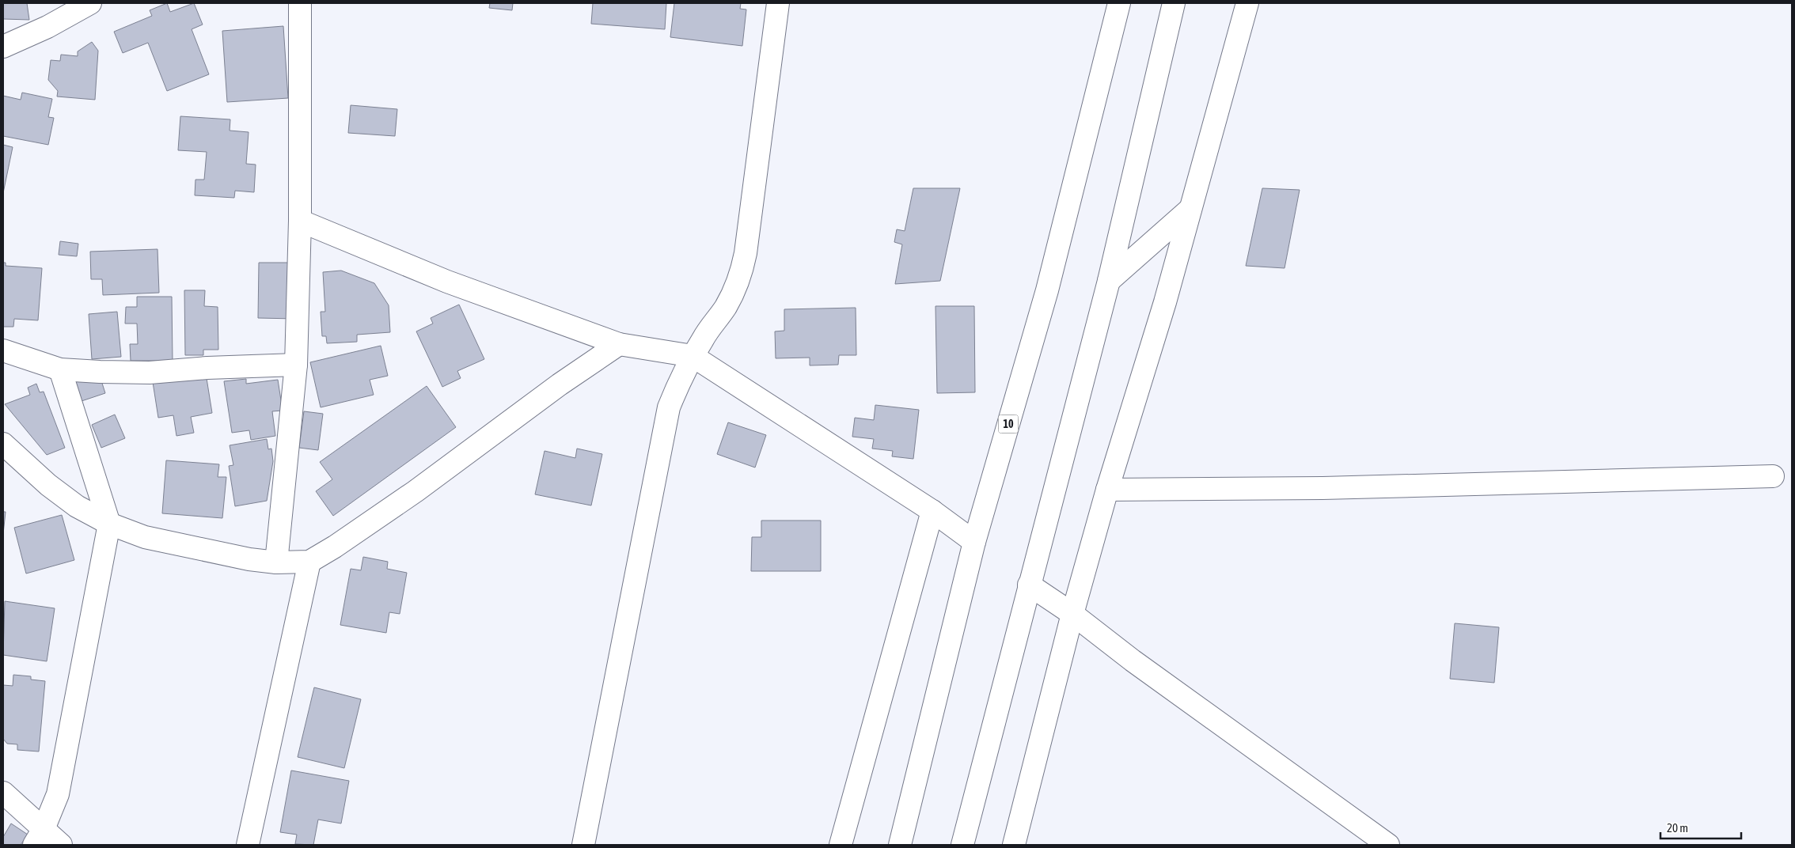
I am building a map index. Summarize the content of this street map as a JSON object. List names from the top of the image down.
{
  "streets": {
    "main road": ["10"]
  },
  "scale_bar": "20 m"
}
